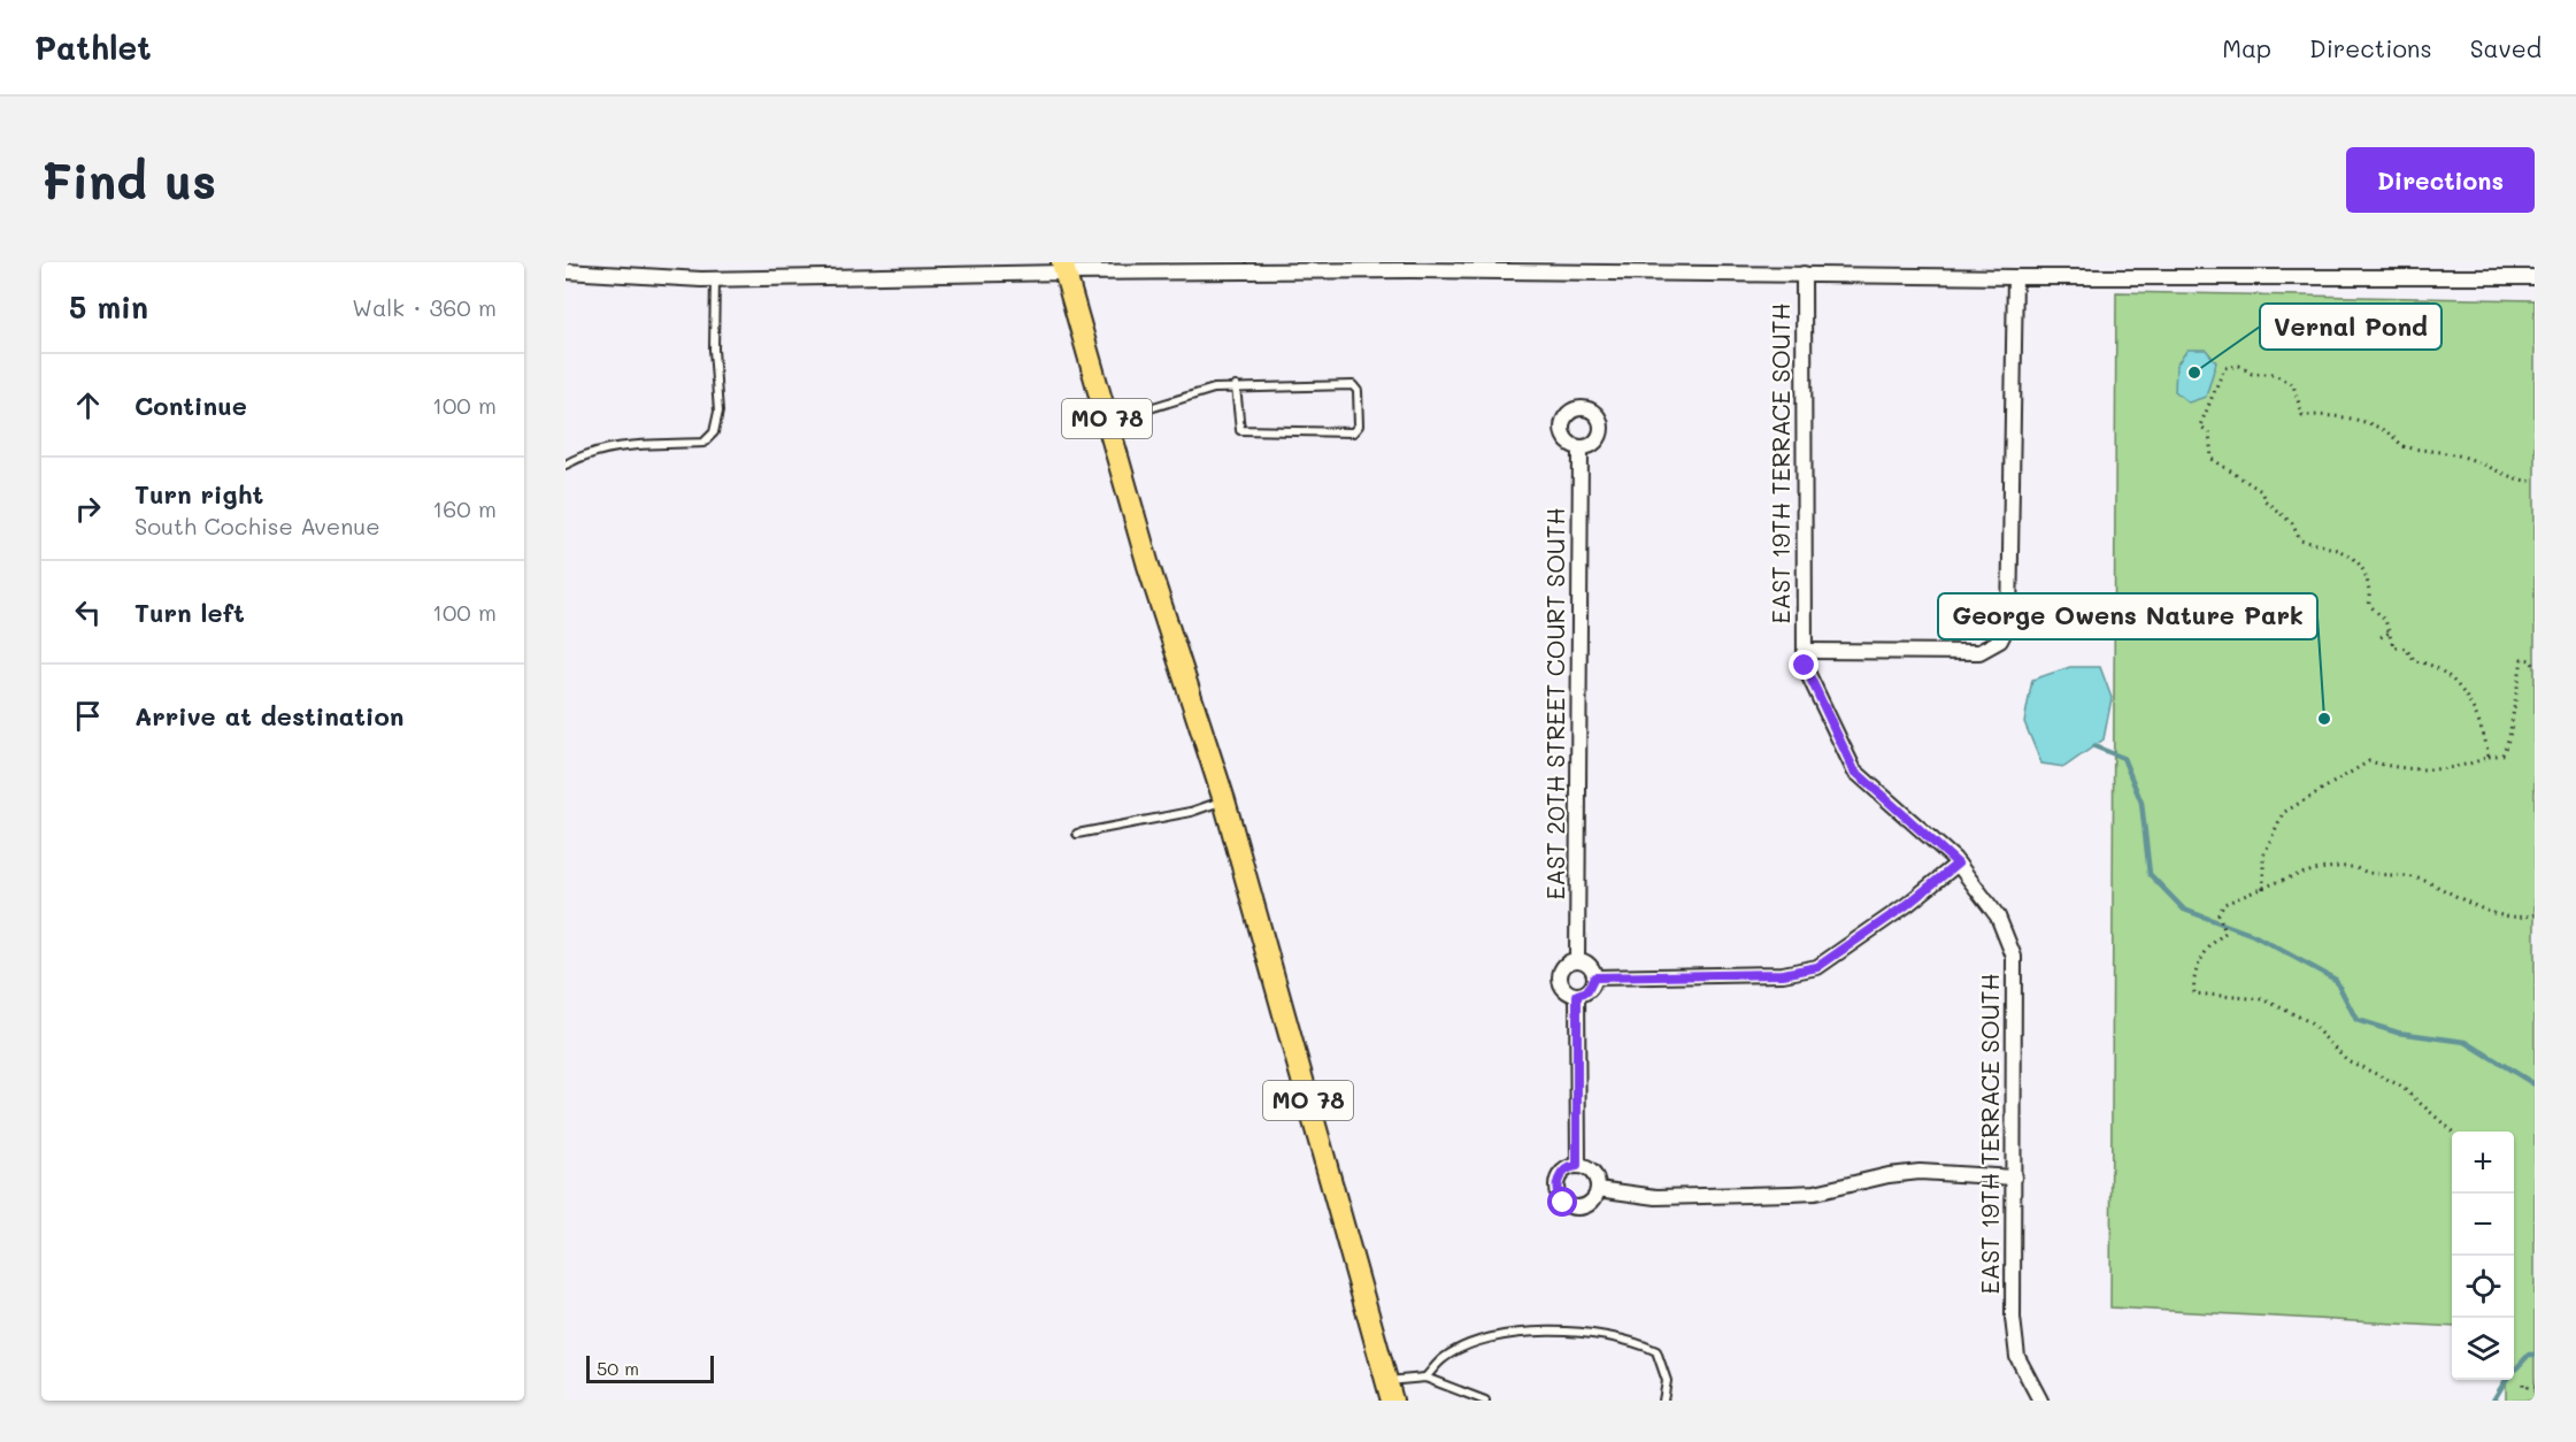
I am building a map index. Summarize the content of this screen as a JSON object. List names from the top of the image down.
{
  "streets": {
    "main road": ["MO 78"],
    "street": ["EAST 19TH TERRACE SOUTH", "EAST 20TH STREET COURT SOUTH"]
  },
  "places": ["Vernal Pond", "George Owens Nature Park"],
  "scale_bar": "50 m",
  "page": {
    "header": "Pathlet",
    "nav": ["Map", "Directions", "Saved"],
    "buttons": "Directions",
    "title": "Find us",
    "heading": ["5 min", "Walk · 360 m"],
    "list": [
      ["Continue", "100 m"],
      ["Turn right", "South Cochise Avenue", "160 m"],
      ["Turn left", "100 m"],
      "Arrive at destination"
    ],
    "map_buttons": ["+", "−"],
    "scale": "50 m"
  }
}
